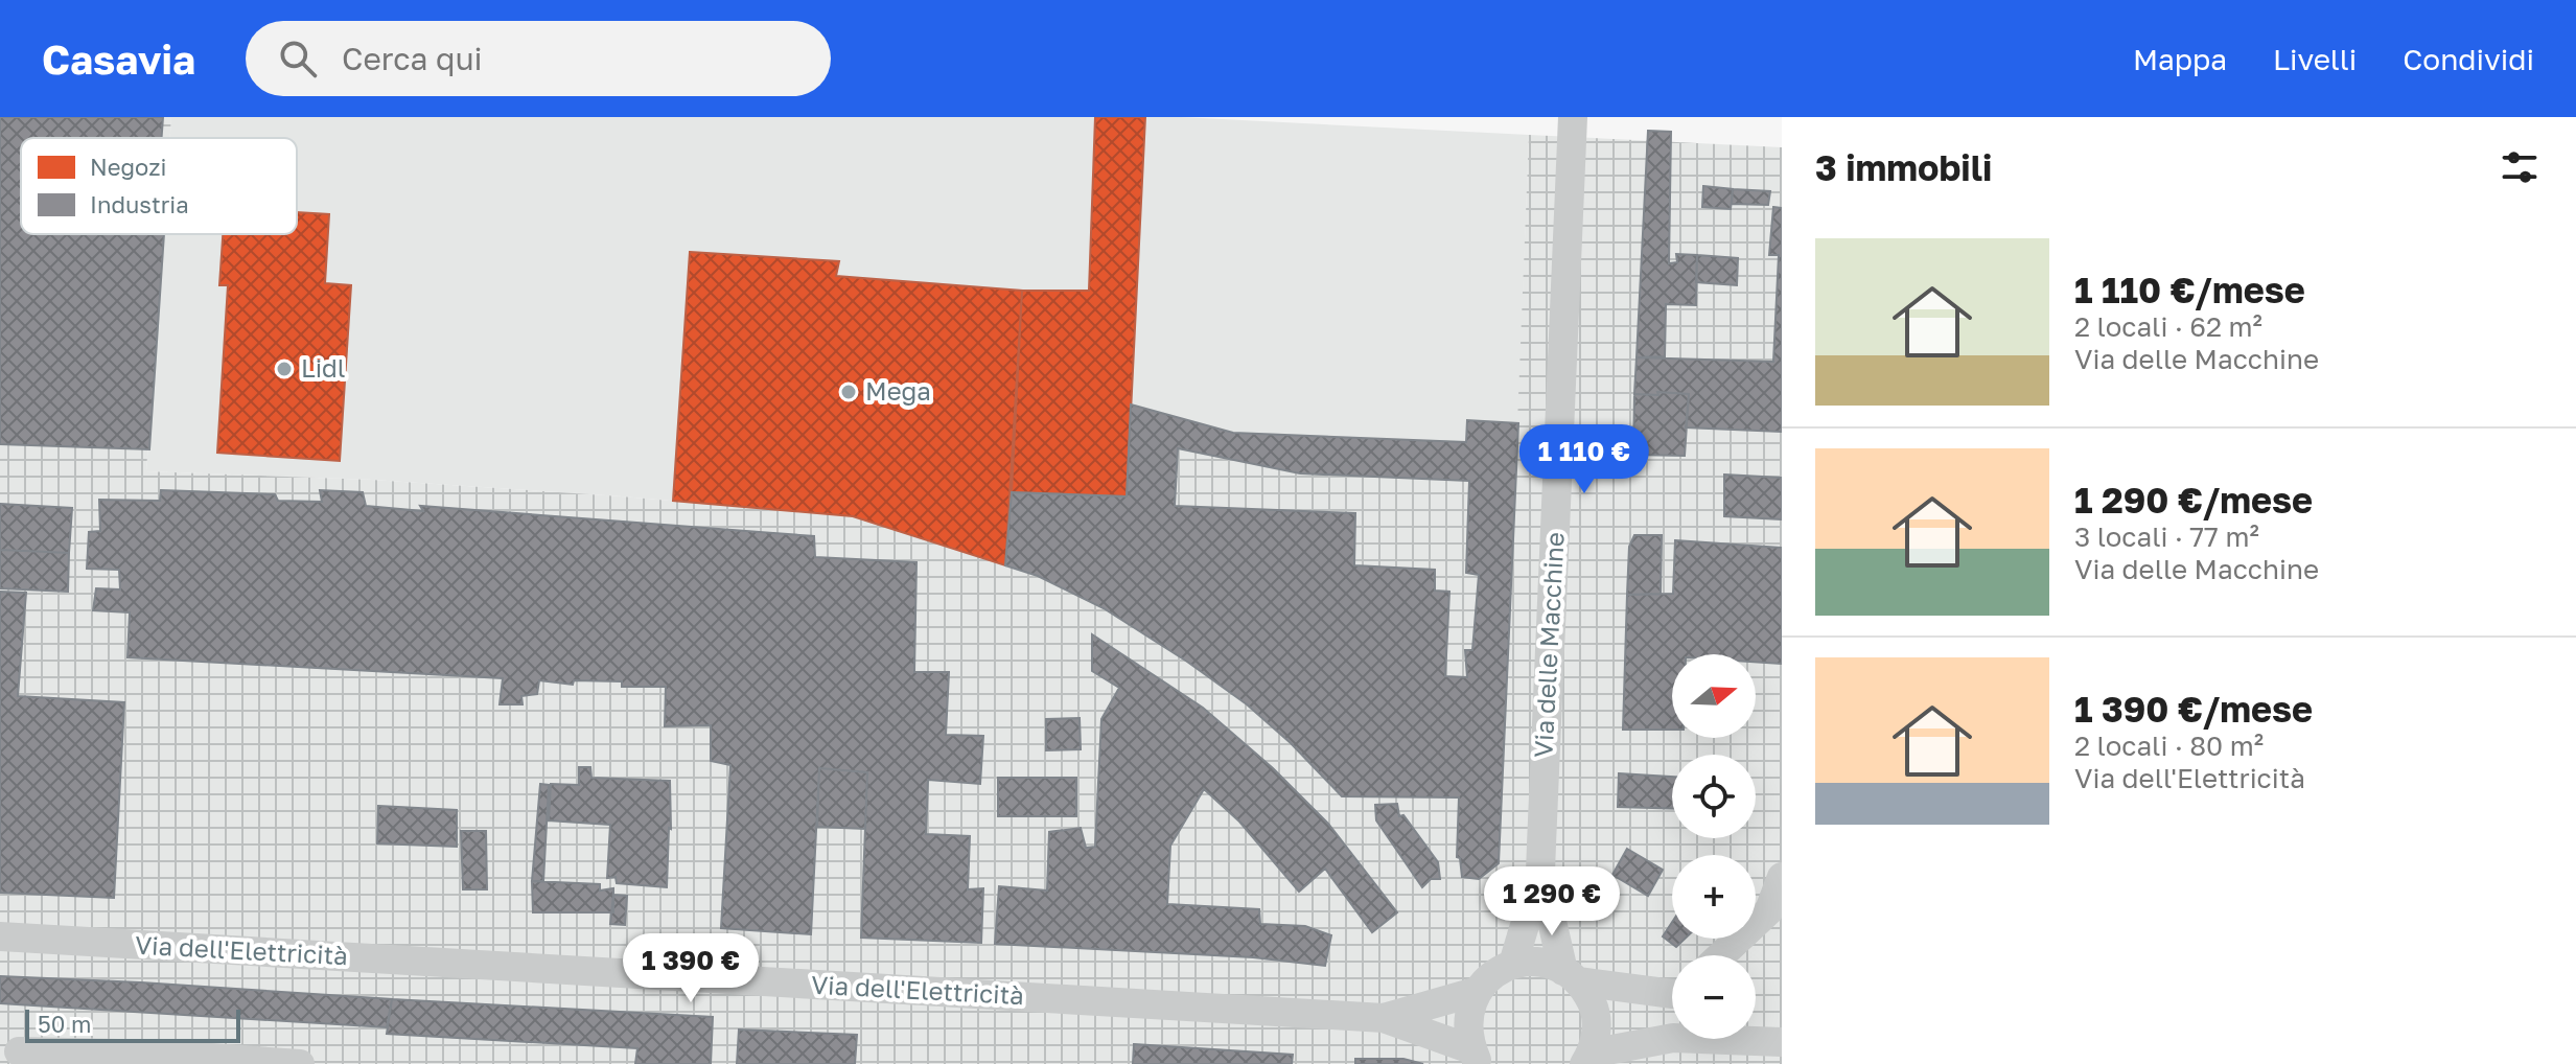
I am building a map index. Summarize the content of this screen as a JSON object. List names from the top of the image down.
{
  "streets": {
    "street": ["Via delle Macchine", "Via dell'Elettricità"]
  },
  "places": ["Lidl", "Mega"],
  "legend": ["Negozi", "Industria"],
  "scale_bar": "50 m",
  "north": "right",
  "page": {
    "header": "Casavia",
    "search": "Cerca qui",
    "nav": ["Mappa", "Livelli", "Condividi"],
    "heading": "3 immobili",
    "list": [
      {
        "name": "1 110 €/mese",
        "note": "2 locali · 62 m² · Via delle Macchine"
      },
      {
        "name": "1 290 €/mese",
        "note": "3 locali · 77 m² · Via delle Macchine"
      },
      {
        "name": "1 390 €/mese",
        "note": "2 locali · 80 m² · Via dell'Elettricità"
      }
    ],
    "price": ["1 110 €", "1 290 €", "1 390 €"],
    "map_buttons": ["+", "−"],
    "scale": "50 m"
  }
}
